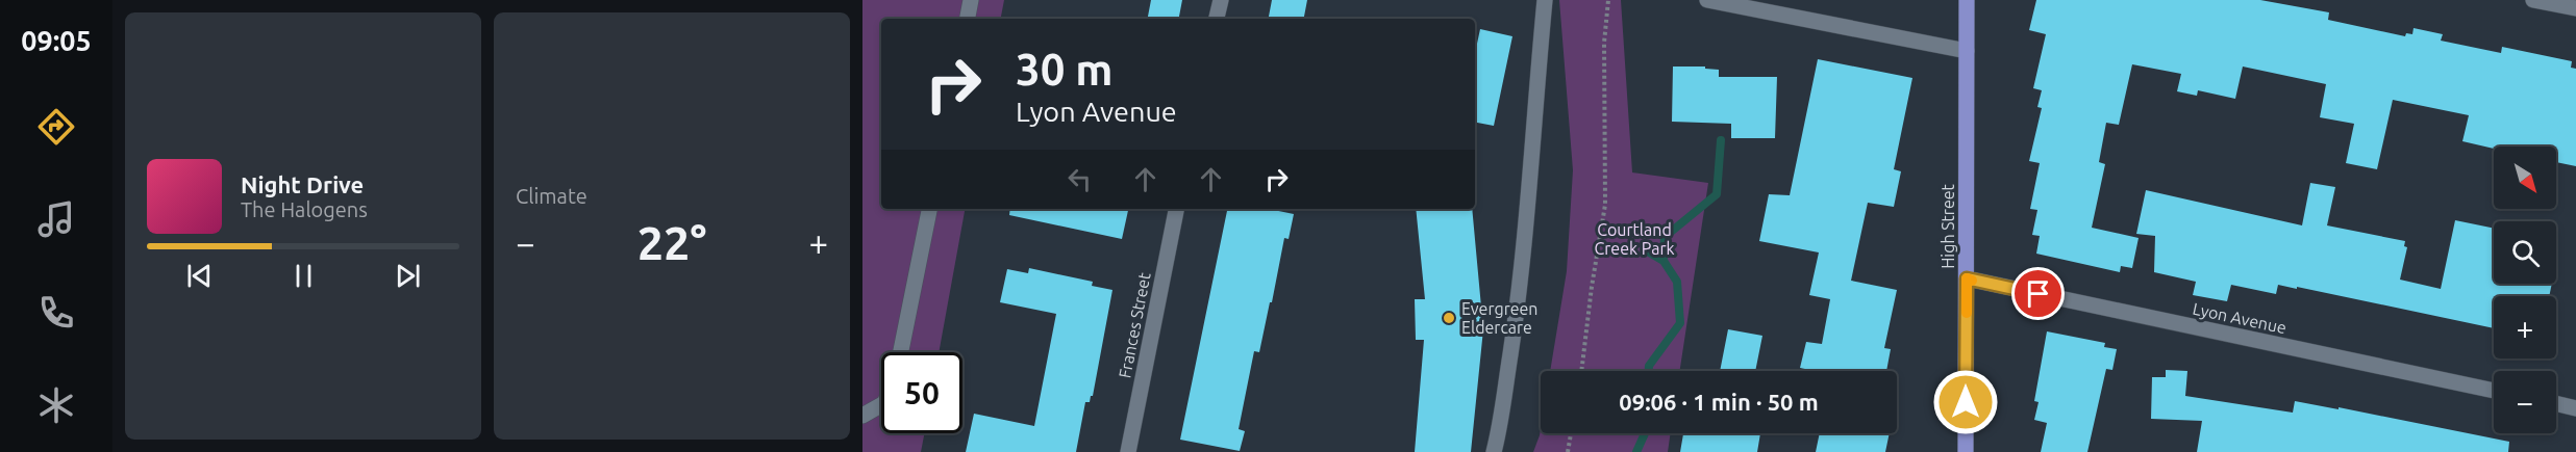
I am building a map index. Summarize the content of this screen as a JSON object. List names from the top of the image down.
{
  "streets": {
    "main road": ["High Street"],
    "street": ["Lyon Avenue", "Frances Street"]
  },
  "crossings": [
    ["High Street", "Lyon Avenue"]
  ],
  "parks": ["Courtland Creek Park"],
  "places": ["Evergreen Eldercare"],
  "north": "bottom right",
  "page": {
    "tabs": "09:05",
    "tile": "Climate",
    "turn": ["30 m", "Lyon Avenue"],
    "map_buttons": ["+", "−"],
    "song": ["Night Drive", "The Halogens"],
    "heat": ["−", "22°", "+"],
    "limit": "50",
    "trip": "09:06 · 1 min · 50 m"
  }
}
